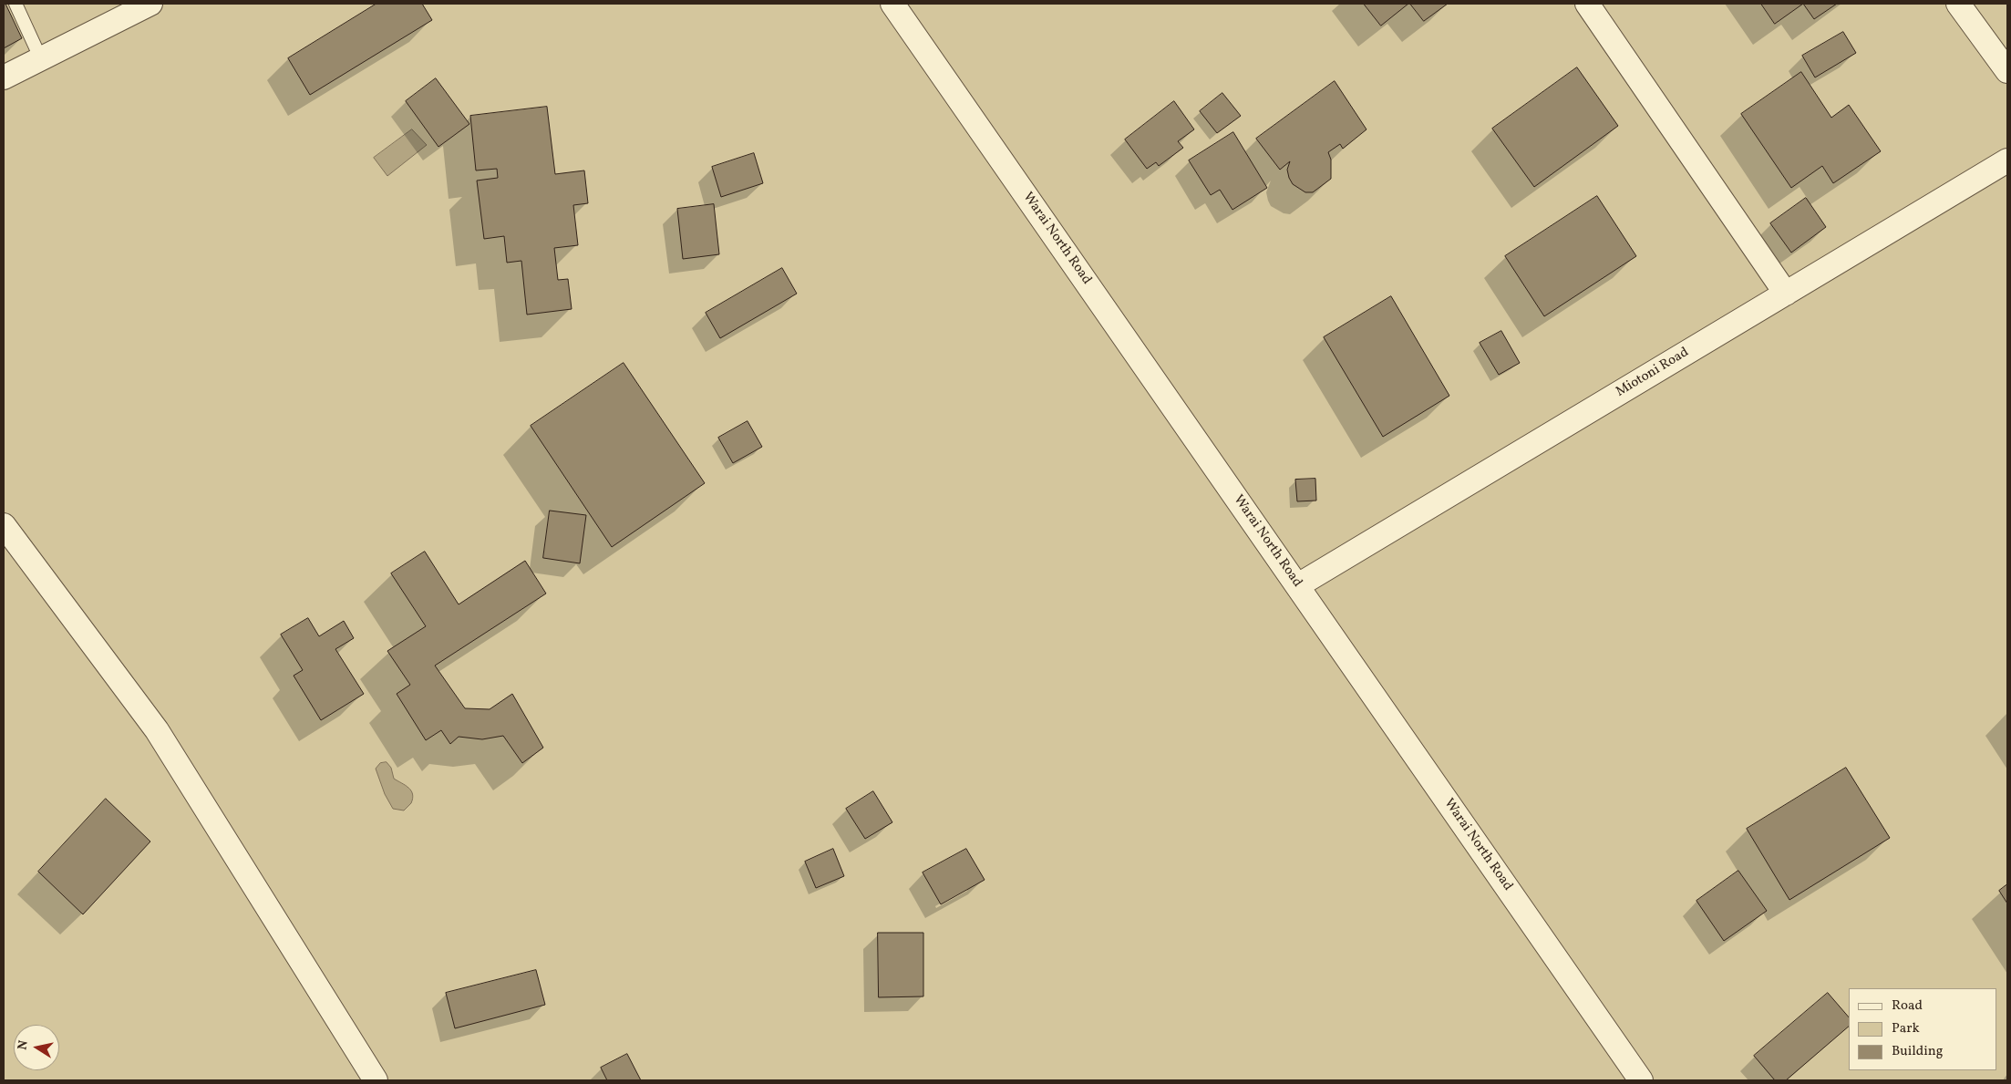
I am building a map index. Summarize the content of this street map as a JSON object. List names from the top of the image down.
{
  "streets": {
    "street": ["Warai North Road", "Miotoni Road"]
  },
  "crossings": [
    ["Warai North Road", "Miotoni Road"]
  ],
  "legend": ["Road", "Park", "Building"],
  "north": "left"
}
